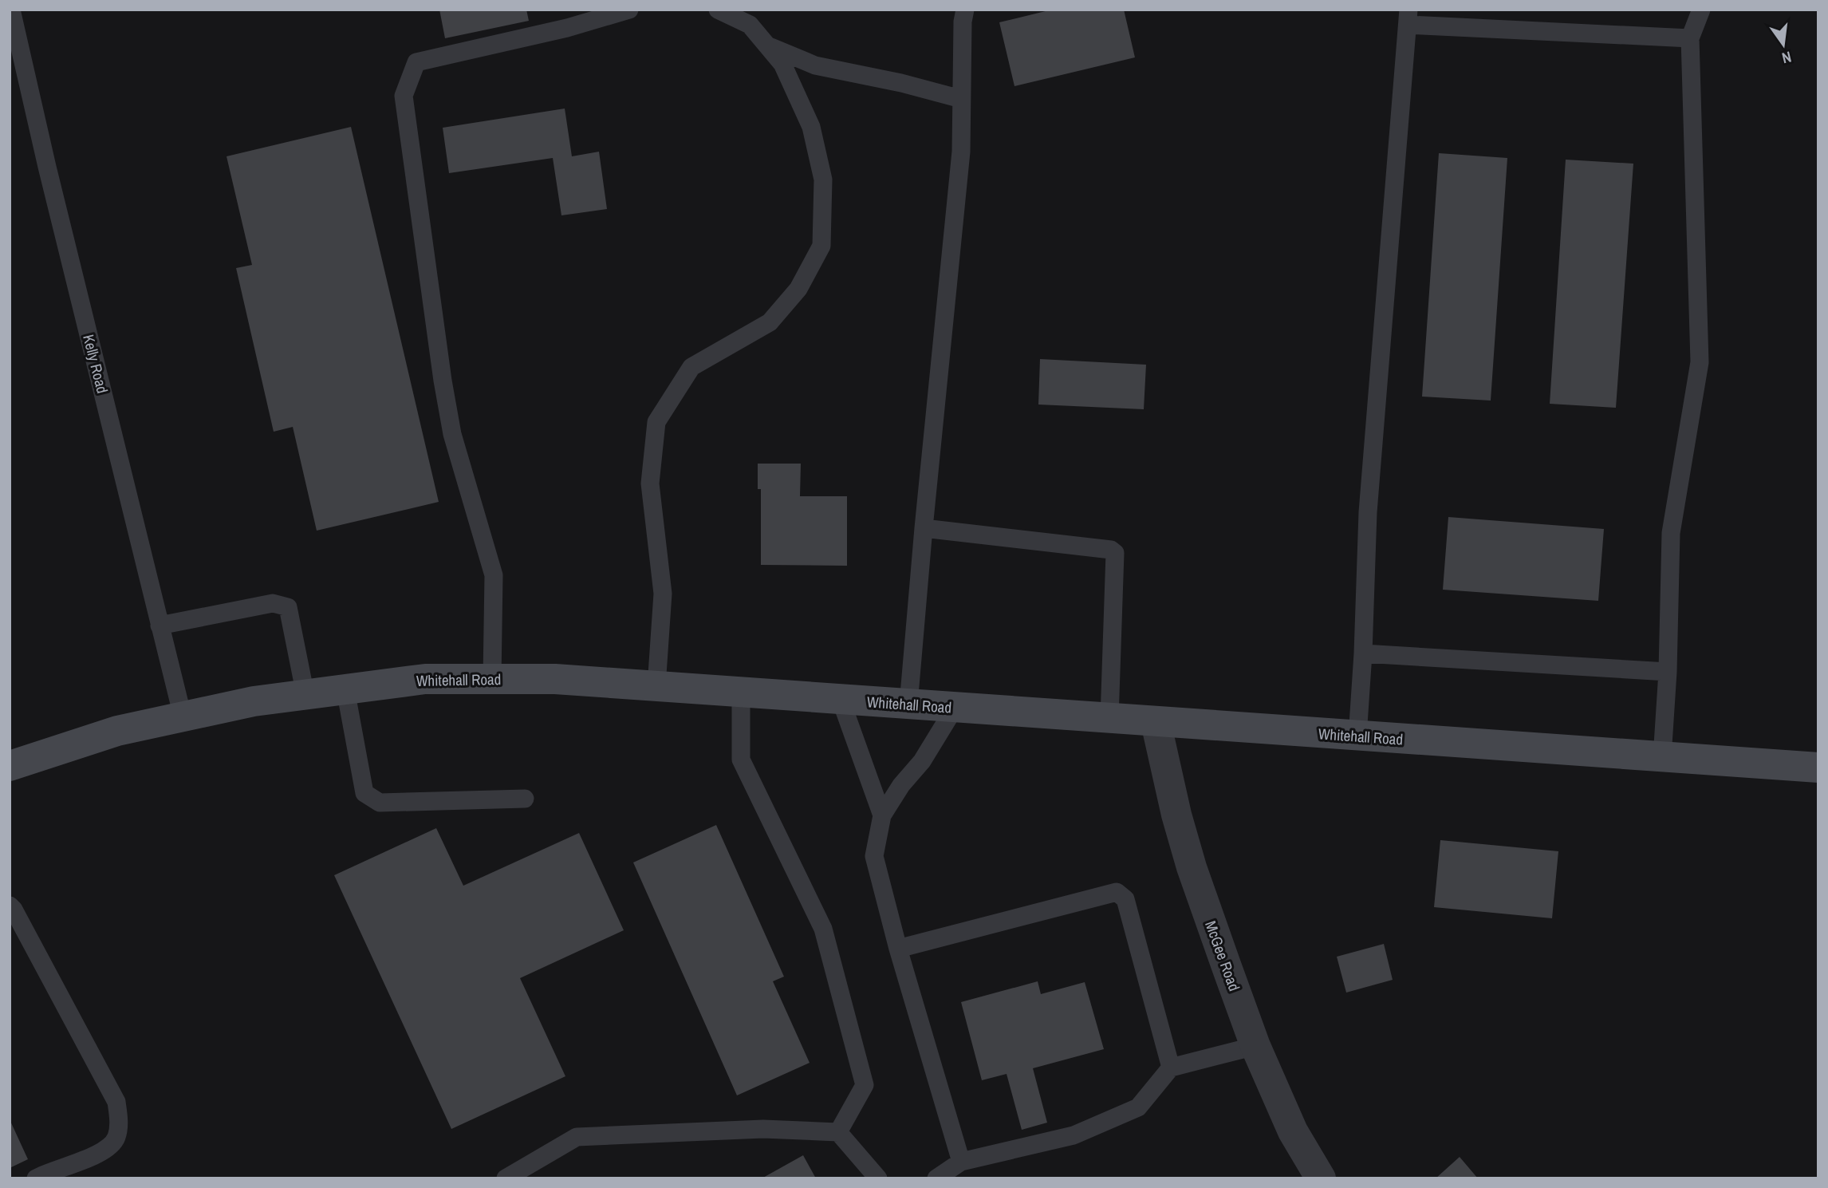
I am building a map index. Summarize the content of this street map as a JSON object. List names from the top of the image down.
{
  "streets": {
    "main road": ["Whitehall Road"],
    "street": ["McGee Road"],
    "lane": ["Kelly Road"]
  },
  "crossings": [
    ["Kelly Road", "Whitehall Road"],
    ["Whitehall Road", "McGee Road"]
  ],
  "north": "bottom"
}
